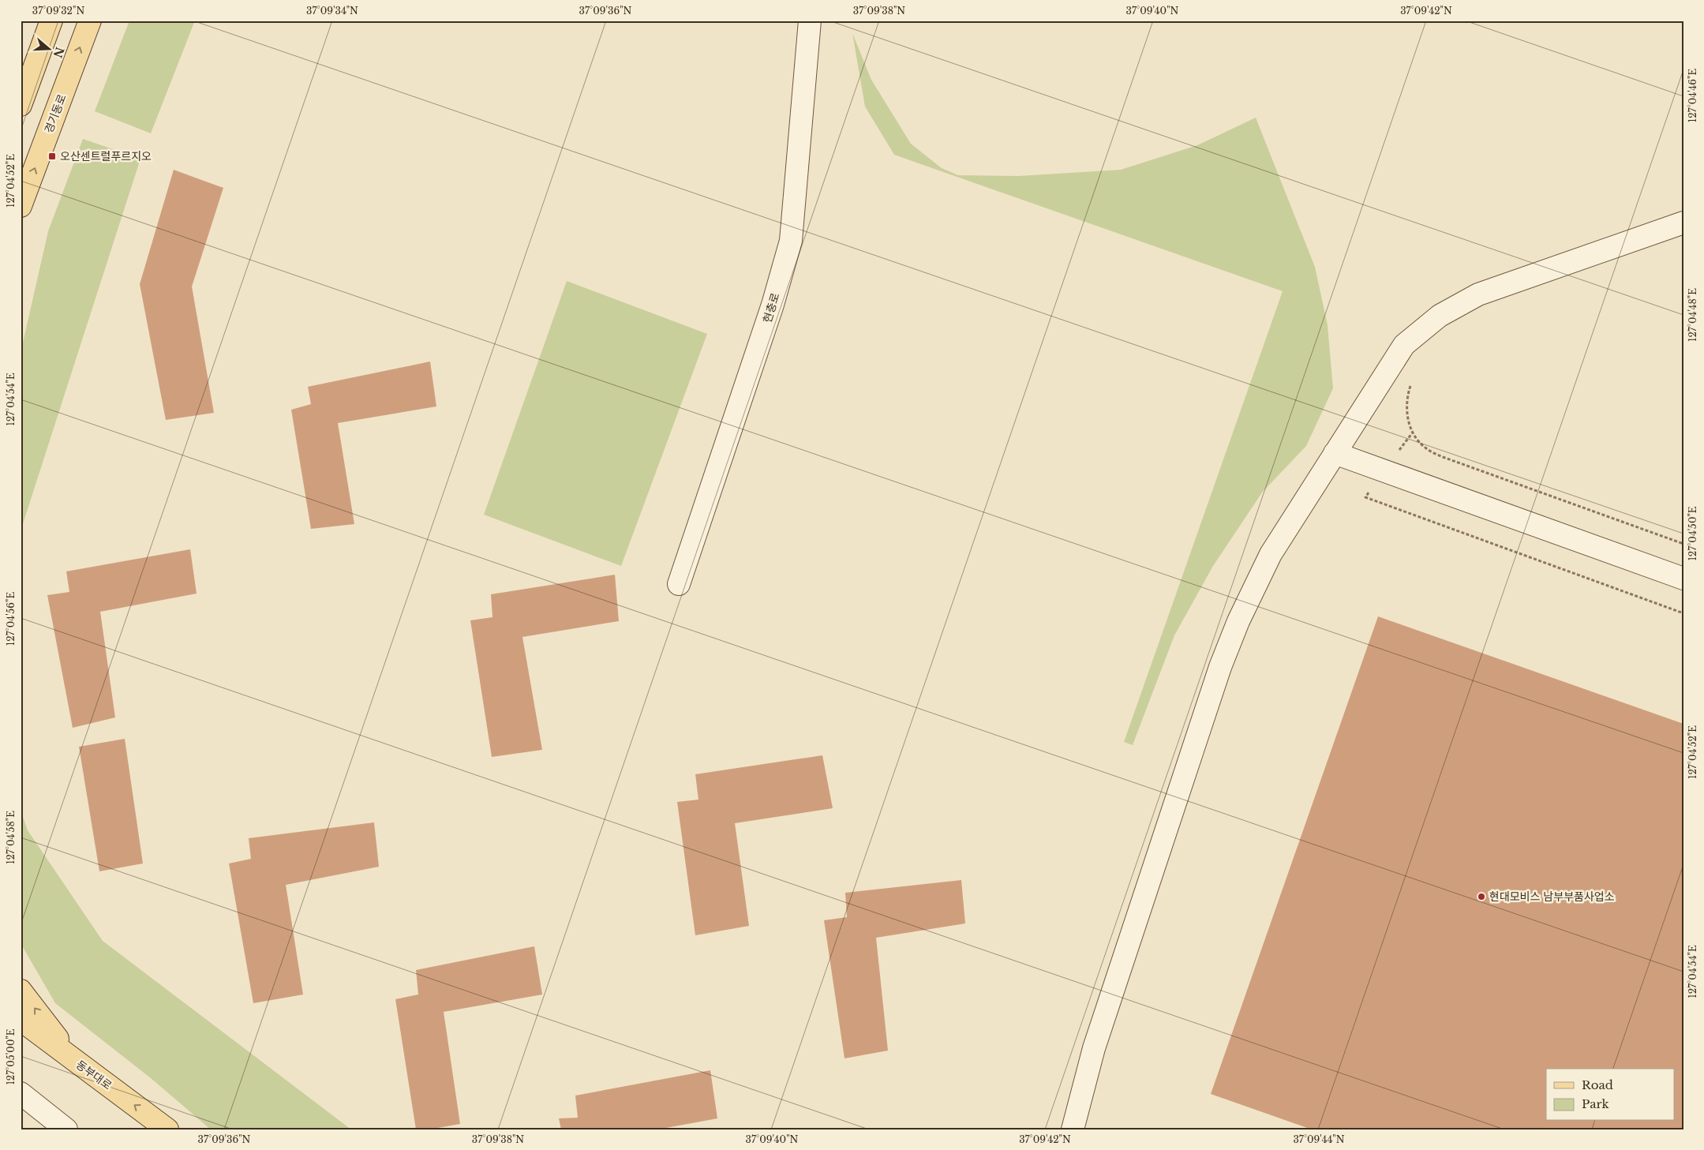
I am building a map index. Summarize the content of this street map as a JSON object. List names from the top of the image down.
{
  "streets": {
    "main road": ["경기동로", "동부대로"],
    "street": ["현충로"]
  },
  "one_way": ["동부대로"],
  "places": {
    "transit": ["오산센트럴푸르지오"],
    "other": ["현대모비스 남부부품사업소"]
  },
  "legend": ["Road", "Park"],
  "north": "right",
  "coordinates": [
    "37°09'32\"N",
    "37°09'34\"N",
    "37°09'36\"N",
    "37°09'38\"N",
    "37°09'40\"N",
    "37°09'42\"N",
    "127°04'46\"E",
    "127°04'52\"E",
    "127°04'48\"E",
    "127°04'54\"E",
    "127°04'50\"E",
    "127°04'56\"E",
    "127°04'58\"E",
    "127°05'00\"E",
    "37°09'44\"N"
  ]
}
